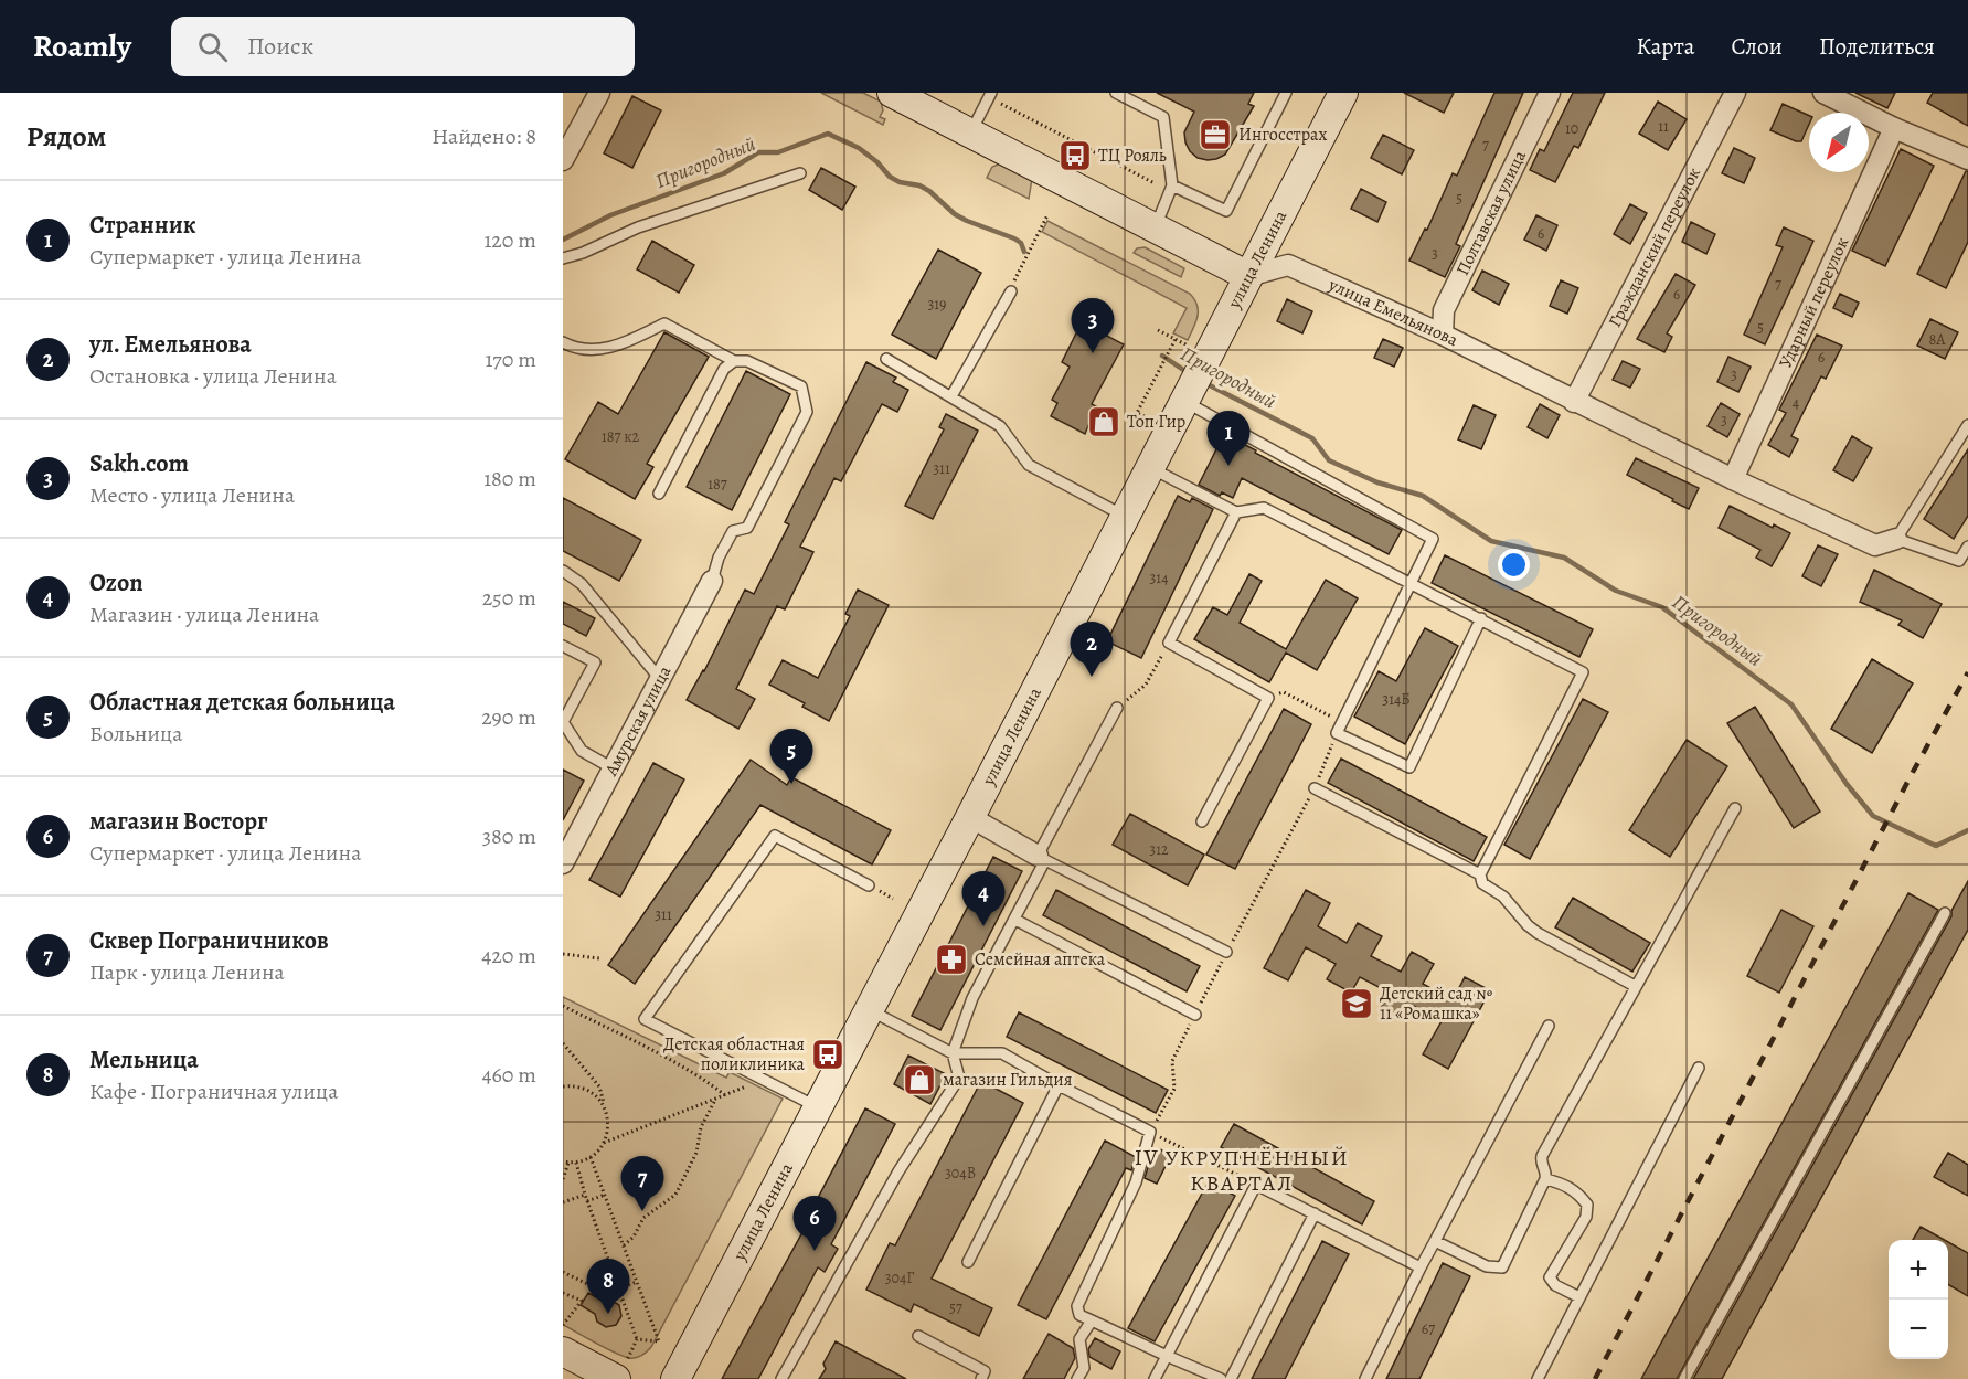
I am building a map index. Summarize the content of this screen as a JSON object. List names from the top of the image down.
{
  "streets": {
    "main road": ["улица Ленина"],
    "street": [
      "Полтавская улица",
      "Гражданский переулок",
      "Ударный переулок",
      "улица Емельянова",
      "Амурская улица"
    ]
  },
  "crossings": [
    ["Полтавская улица", "улица Емельянова"],
    ["Гражданский переулок", "улица Емельянова"],
    ["улица Ленина", "улица Емельянова"],
    ["Ударный переулок", "улица Емельянова"]
  ],
  "districts": ["IV УКРУПНЁННЫЙ КВАРТАЛ"],
  "water": ["Пригородный"],
  "places": {
    "office": ["Ингосстрах"],
    "bus stop": ["ТЦ Рояль", "Детская областная поликлиника"],
    "shop": ["Топ Гир", "магазин Гильдия"],
    "pharmacy": ["Семейная аптека"],
    "school or university": ["Детский сад № 11 «Ромашка»"]
  },
  "house_numbers": [
    "11",
    "10",
    "7",
    "5",
    "6",
    "3",
    "7",
    "6",
    "319",
    "5",
    "8А",
    "6",
    "3",
    "4",
    "3",
    "187 к2",
    "311",
    "187",
    "314",
    "314Б",
    "312",
    "311",
    "304В",
    "304Г",
    "57",
    "67"
  ],
  "north": "bottom left",
  "page": {
    "header": "Roamly",
    "search": "Поиск",
    "nav": ["Карта", "Слои", "Поделиться"],
    "heading": ["Рядом", "Найдено: 8"],
    "list": [
      {
        "mark": "1",
        "name": "Странник",
        "note": "Супермаркет · улица Ленина",
        "value": "120 m"
      },
      {
        "mark": "2",
        "name": "ул. Емельянова",
        "note": "Остановка · улица Ленина",
        "value": "170 m"
      },
      {
        "mark": "3",
        "name": "Sakh.com",
        "note": "Место · улица Ленина",
        "value": "180 m"
      },
      {
        "mark": "4",
        "name": "Ozon",
        "note": "Магазин · улица Ленина",
        "value": "250 m"
      },
      {
        "mark": "5",
        "name": "Областная детская больница",
        "note": "Больница",
        "value": "290 m"
      },
      {
        "mark": "6",
        "name": "магазин Восторг",
        "note": "Супермаркет · улица Ленина",
        "value": "380 m"
      },
      {
        "mark": "7",
        "name": "Сквер Пограничников",
        "note": "Парк · улица Ленина",
        "value": "420 m"
      },
      {
        "mark": "8",
        "name": "Мельница",
        "note": "Кафе · Пограничная улица",
        "value": "460 m"
      }
    ],
    "pins": [
      "3",
      "1",
      "2",
      "5",
      "4",
      "7",
      "6",
      "8"
    ],
    "map_buttons": ["+", "−"]
  }
}
